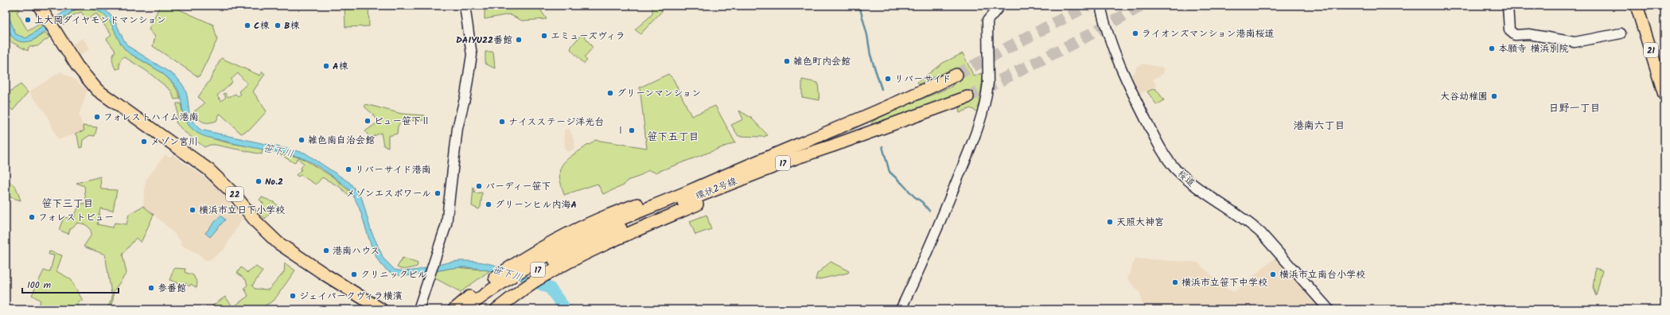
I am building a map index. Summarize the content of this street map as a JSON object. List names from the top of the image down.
{
  "streets": {
    "main road": [
      "21",
      "17",
      "環状2号線",
      "22"
    ],
    "street": ["桜道"]
  },
  "crossings": [
    ["17", "環状2号線"]
  ],
  "districts": [
    "日野一丁目",
    "港南六丁目",
    "笹下五丁目",
    "笹下三丁目"
  ],
  "water": ["笹下川"],
  "places": [
    "上大岡ダイヤモンドマンション",
    "C棟",
    "B棟",
    "ライオンズマンション港南桜道",
    "エミューズヴィラ",
    "DAIYU22番館",
    "本願寺 横浜別院",
    "雑色町内会館",
    "A棟",
    "リバーサイド",
    "グリーンマンション",
    "大谷幼稚園",
    "フォレストハイム港南",
    "ビュー笹下Ⅱ",
    "ナイスステージ洋光台",
    "Ⅰ",
    "雑色南自治会館",
    "メゾン宮川",
    "リバーサイド港南",
    "No.2",
    "バーディー笹下",
    "メゾンエスポワール",
    "グリーンヒル内海A",
    "横浜市立日下小学校",
    "フォレストビュー",
    "天照大神宮",
    "港南ハウス",
    "クリニックビル",
    "横浜市立南台小学校",
    "横浜市立笹下中学校",
    "参番館",
    "ジェイパークヴィラ横濱"
  ],
  "scale_bar": "100 m"
}
